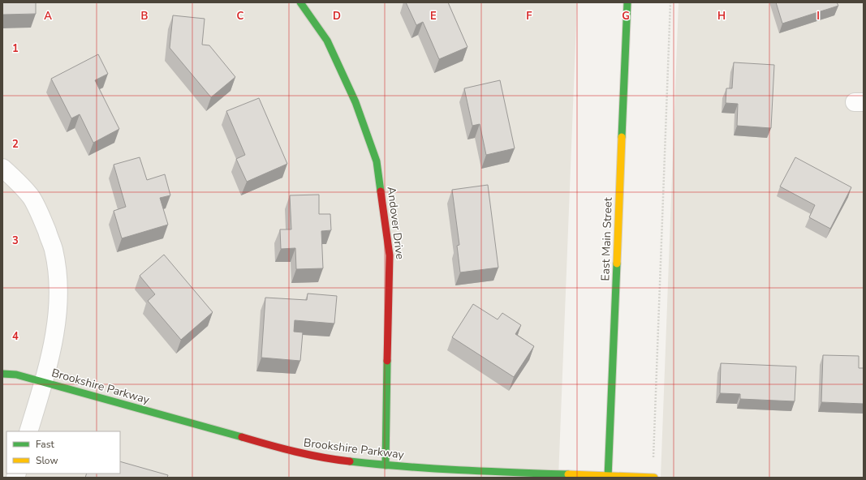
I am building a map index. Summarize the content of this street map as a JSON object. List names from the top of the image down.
{
  "streets": {
    "street": ["Andover Drive", "East Main Street", "Brookshire Parkway"]
  },
  "crossings": [
    ["Andover Drive", "Brookshire Parkway"],
    ["East Main Street", "Brookshire Parkway"]
  ],
  "legend": ["Fast", "Slow"],
  "grid": {
    "columns": [
      "A",
      "B",
      "C",
      "D",
      "E",
      "F",
      "G",
      "H",
      "I"
    ],
    "rows": [
      "1",
      "2",
      "3",
      "4"
    ]
  }
}
